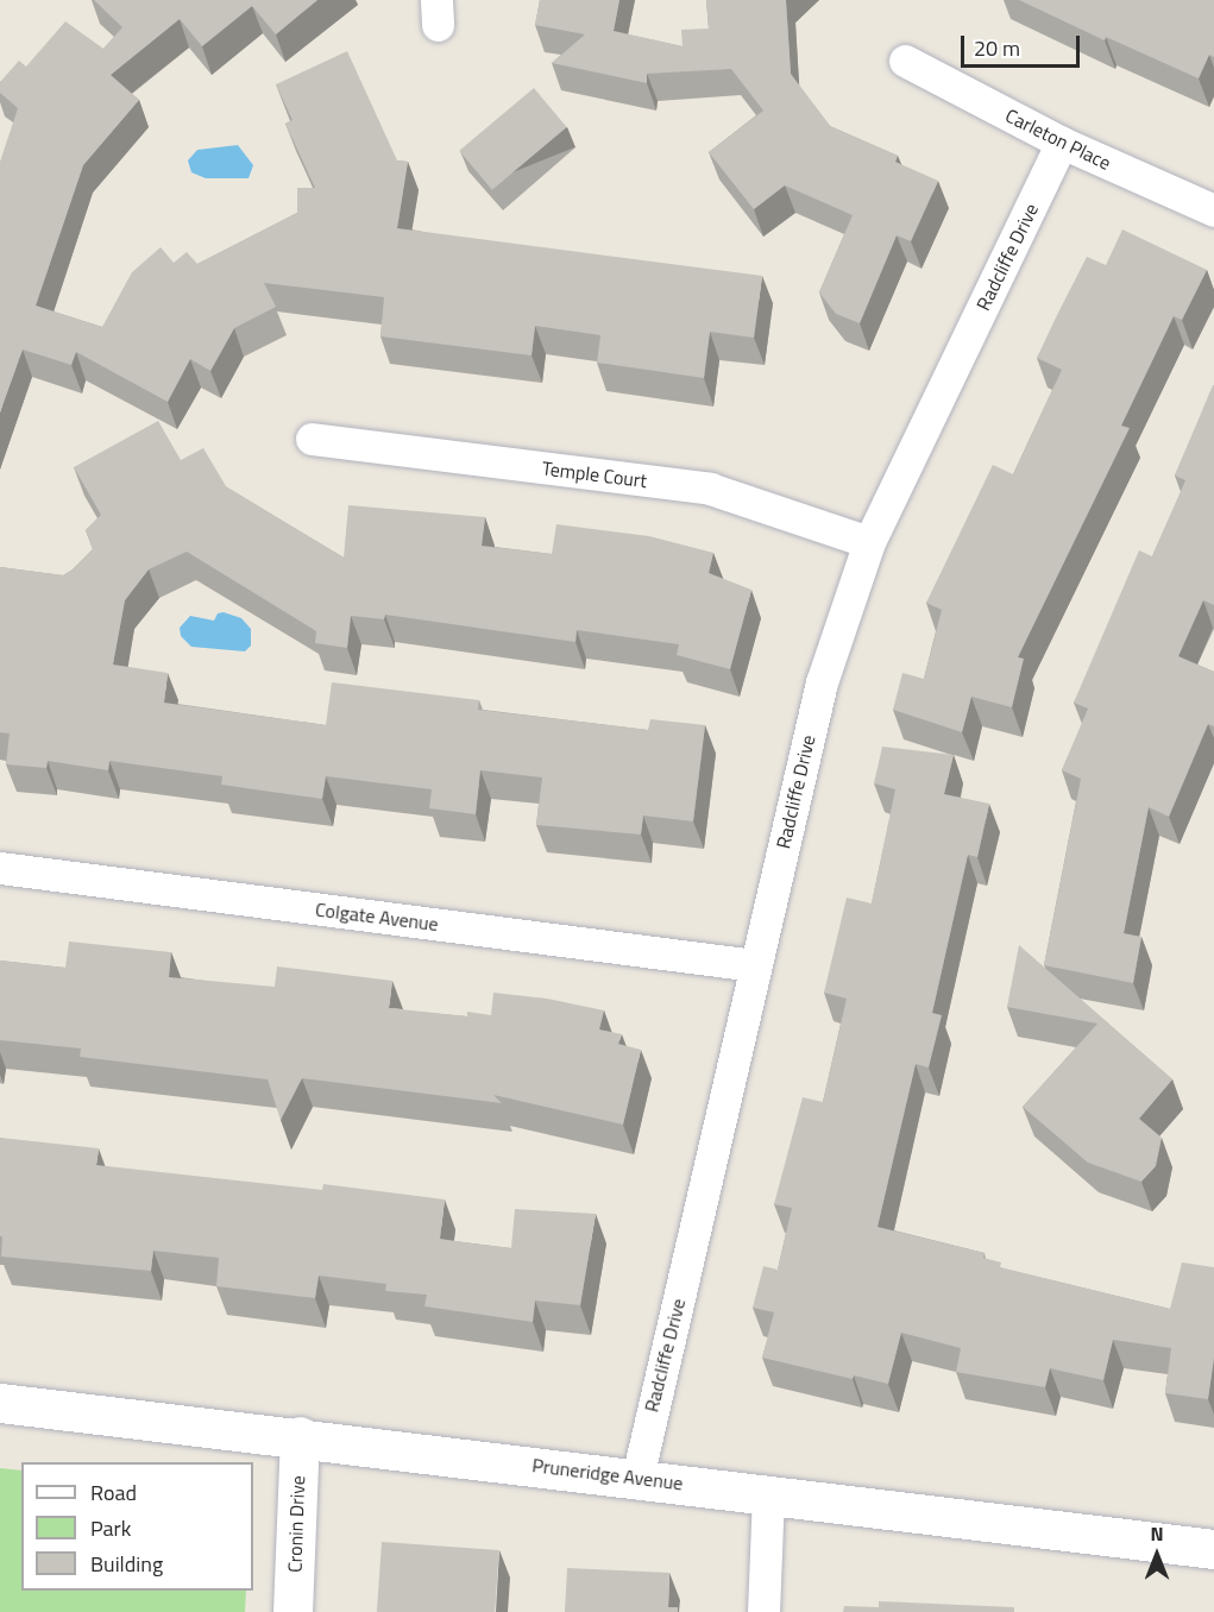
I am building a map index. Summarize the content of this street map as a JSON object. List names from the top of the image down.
{
  "streets": {
    "main road": ["Pruneridge Avenue", "Cronin Drive"],
    "street": [
      "Carleton Place",
      "Radcliffe Drive",
      "Temple Court",
      "Colgate Avenue"
    ]
  },
  "crossings": [
    ["Carleton Place", "Radcliffe Drive"],
    ["Radcliffe Drive", "Temple Court"],
    ["Radcliffe Drive", "Colgate Avenue"],
    ["Radcliffe Drive", "Pruneridge Avenue"],
    ["Pruneridge Avenue", "Cronin Drive"]
  ],
  "legend": ["Road", "Park", "Building"],
  "scale_bar": "20 m",
  "north": "top"
}
